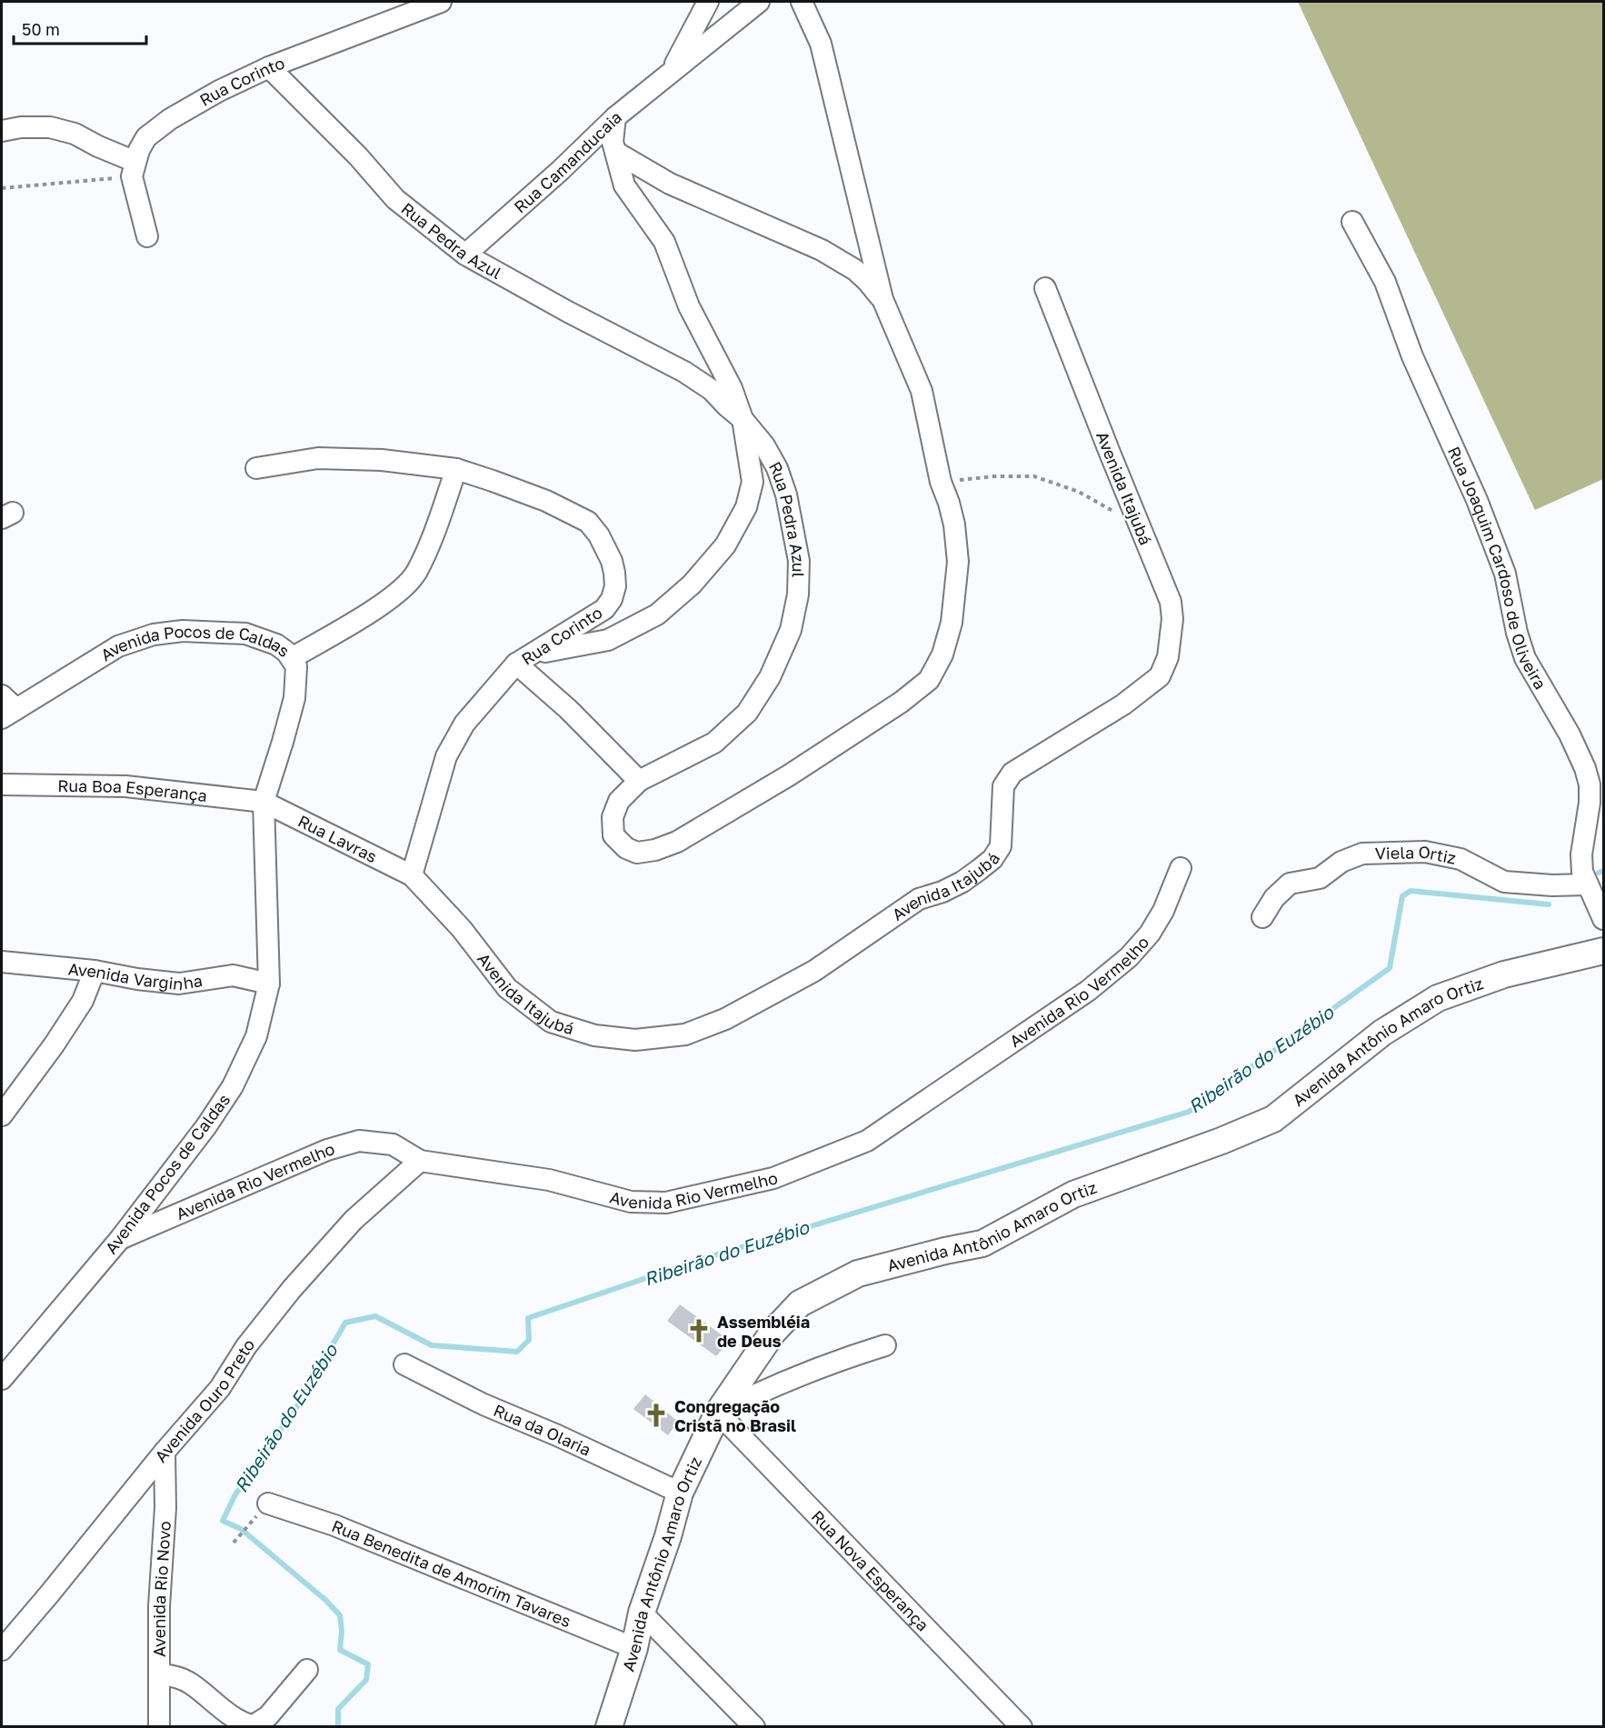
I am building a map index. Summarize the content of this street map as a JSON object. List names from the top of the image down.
{
  "streets": {
    "street": [
      "Rua Corinto",
      "Rua Camanducaia",
      "Rua Pedra Azul",
      "Avenida Itajubá",
      "Rua Joaquim Cardoso de Oliveira",
      "Avenida Pocos de Caldas",
      "Rua Boa Esperança",
      "Rua Lavras",
      "Viela Ortiz",
      "Avenida Varginha",
      "Avenida Rio Vermelho",
      "Avenida Antônio Amaro Ortiz",
      "Avenida Ouro Preto",
      "Rua da Olaria",
      "Rua Nova Esperança",
      "Rua Benedita de Amorim Tavares",
      "Avenida Rio Novo"
    ]
  },
  "crossings": [
    ["Rua Corinto", "Rua Pedra Azul"],
    ["Rua Corinto", "Avenida Itajubá"],
    ["Rua Corinto", "Rua Lavras"],
    ["Rua Camanducaia", "Rua Pedra Azul"],
    ["Avenida Itajubá", "Rua Lavras"],
    ["Rua Joaquim Cardoso de Oliveira", "Viela Ortiz"],
    ["Avenida Pocos de Caldas", "Rua Boa Esperança"],
    ["Avenida Pocos de Caldas", "Rua Lavras"],
    ["Avenida Pocos de Caldas", "Avenida Varginha"],
    ["Avenida Pocos de Caldas", "Avenida Rio Vermelho"],
    ["Rua Boa Esperança", "Rua Lavras"],
    ["Avenida Rio Vermelho", "Avenida Ouro Preto"],
    ["Avenida Antônio Amaro Ortiz", "Rua da Olaria"],
    ["Avenida Antônio Amaro Ortiz", "Rua Nova Esperança"],
    ["Avenida Antônio Amaro Ortiz", "Rua Benedita de Amorim Tavares"],
    ["Avenida Ouro Preto", "Avenida Rio Novo"]
  ],
  "water": ["Ribeirão do Euzébio"],
  "places": {
    "church": ["Assembléia de Deus", "Congregação Cristã no Brasil"]
  },
  "scale_bar": "50 m"
}
